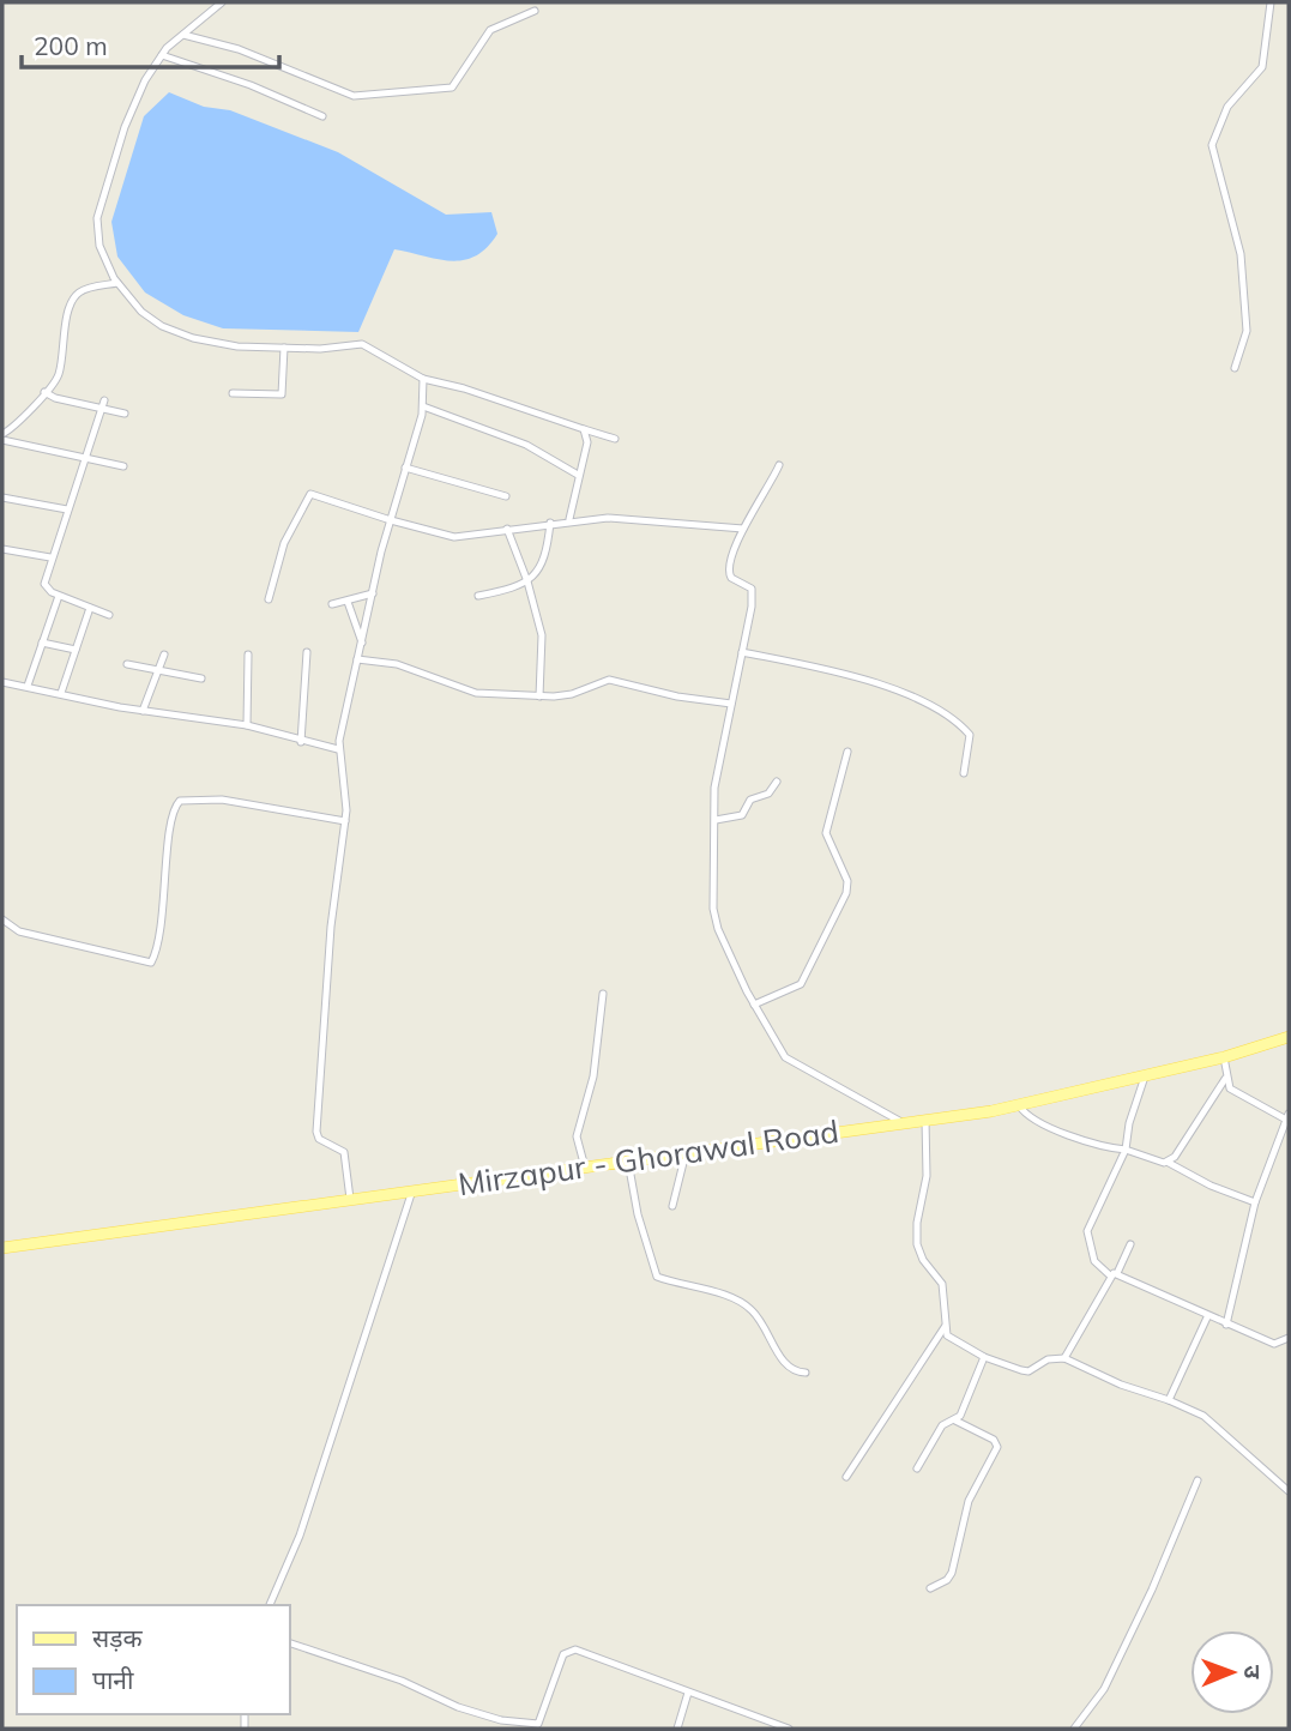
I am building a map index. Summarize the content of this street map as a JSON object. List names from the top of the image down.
{
  "streets": {
    "main road": ["Mirzapur - Ghorawal Road"]
  },
  "legend": ["सड़क", "पानी"],
  "scale_bar": "200 m",
  "north": "right"
}
